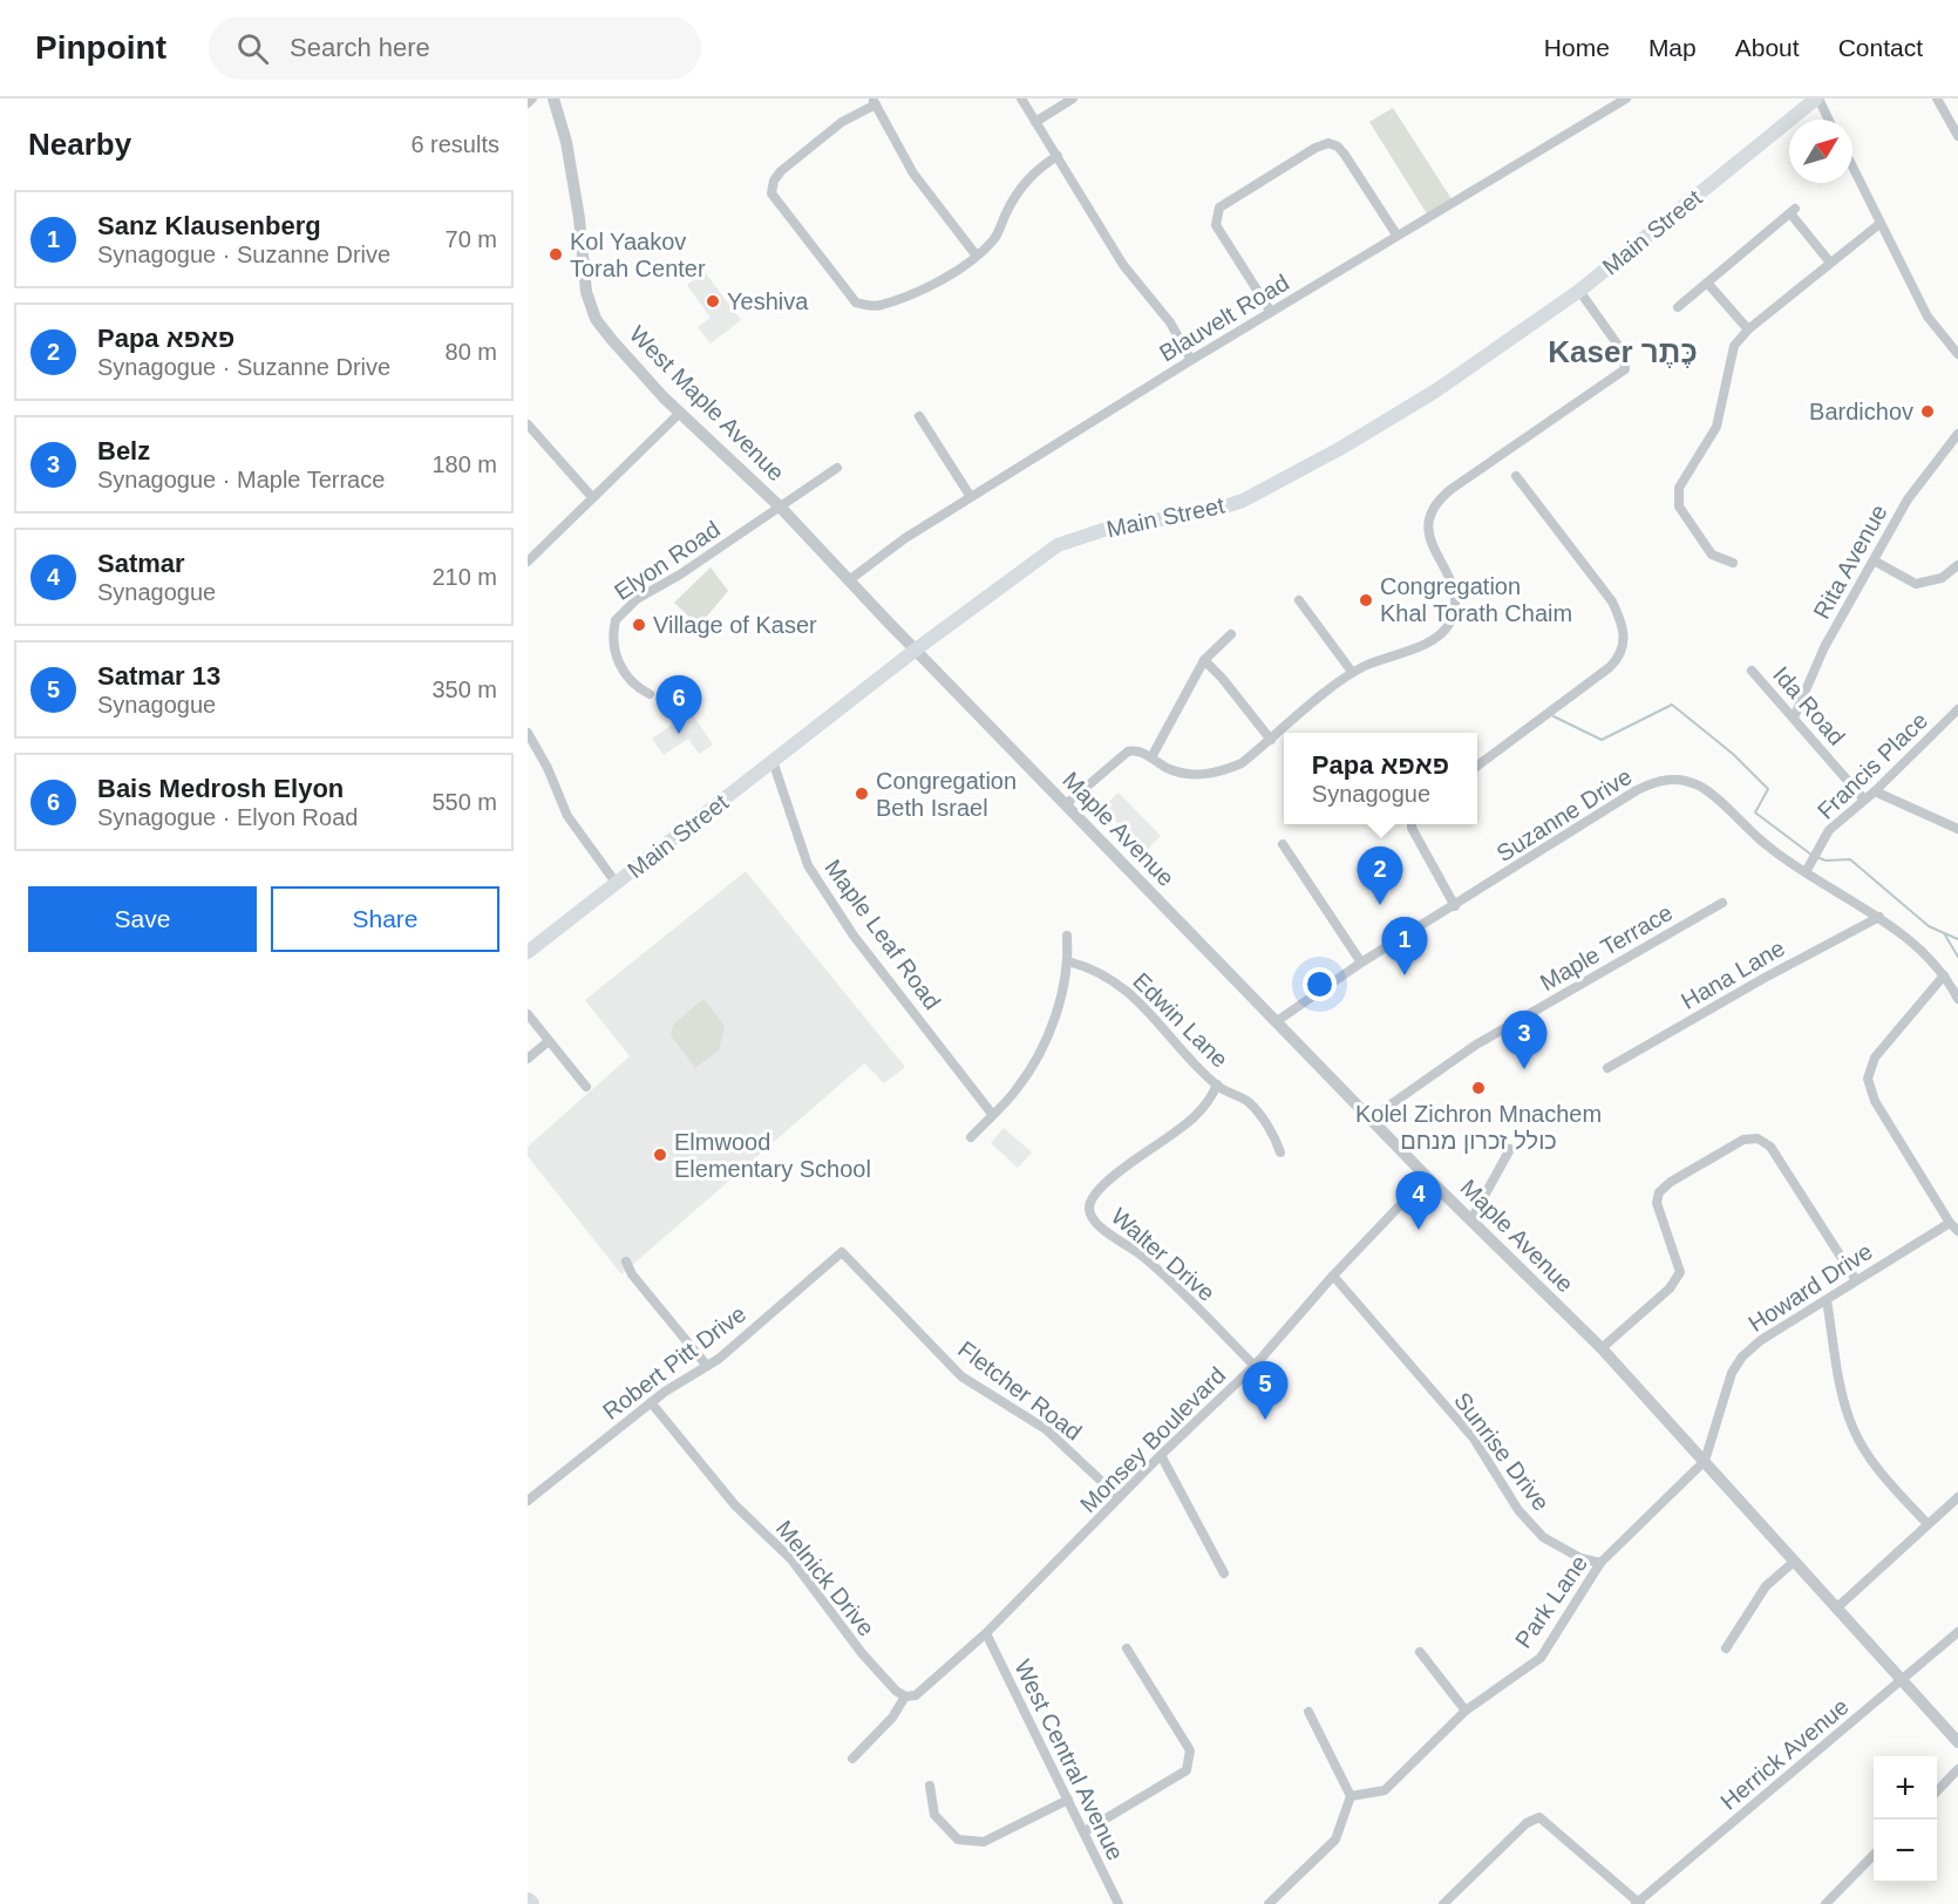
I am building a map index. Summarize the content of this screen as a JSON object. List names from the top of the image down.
{
  "streets": {
    "main road": ["Main Street"],
    "street": [
      "Blauvelt Road",
      "West Maple Avenue",
      "Elyon Road",
      "Rita Avenue",
      "Ida Road",
      "Francis Place",
      "Suzanne Drive",
      "Maple Avenue",
      "Maple Leaf Road",
      "Maple Terrace",
      "Hana Lane",
      "Edwin Lane",
      "Walter Drive",
      "Howard Drive",
      "Robert Pitt Drive",
      "Fletcher Road",
      "Monsey Boulevard",
      "Sunrise Drive",
      "Melnick Drive",
      "Park Lane",
      "Herrick Avenue",
      "West Central Avenue"
    ]
  },
  "crossings": [
    ["Main Street", "West Maple Avenue"],
    ["Main Street", "Maple Avenue"],
    ["Main Street", "Maple Leaf Road"],
    ["Blauvelt Road", "West Maple Avenue"],
    ["West Maple Avenue", "Elyon Road"],
    ["West Maple Avenue", "Maple Avenue"],
    ["Rita Avenue", "Ida Road"],
    ["Ida Road", "Francis Place"],
    ["Francis Place", "Suzanne Drive"],
    ["Suzanne Drive", "Maple Avenue"],
    ["Suzanne Drive", "Hana Lane"],
    ["Maple Avenue", "Maple Terrace"],
    ["Maple Avenue", "Howard Drive"],
    ["Maple Avenue", "Monsey Boulevard"],
    ["Maple Avenue", "Park Lane"],
    ["Maple Avenue", "Herrick Avenue"],
    ["Edwin Lane", "Walter Drive"],
    ["Walter Drive", "Monsey Boulevard"],
    ["Howard Drive", "Park Lane"],
    ["Robert Pitt Drive", "Fletcher Road"],
    ["Robert Pitt Drive", "Melnick Drive"],
    ["Fletcher Road", "Monsey Boulevard"],
    ["Monsey Boulevard", "Sunrise Drive"],
    ["Monsey Boulevard", "West Central Avenue"],
    ["Sunrise Drive", "Park Lane"]
  ],
  "districts": ["Kaser כֶּתֶר"],
  "places": [
    "Kol Yaakov Torah Center",
    "Yeshiva",
    "Bardichov",
    "Congregation Khal Torath Chaim",
    "Village of Kaser",
    "Congregation Beth Israel",
    "Kolel Zichron Mnachem כולל זכרון מנחם",
    "Elmwood Elementary School"
  ],
  "north": "top right",
  "page": {
    "header": "Pinpoint",
    "search": "Search here",
    "nav": [
      "Home",
      "Map",
      "About",
      "Contact"
    ],
    "heading": ["Nearby", "6 results"],
    "list": [
      {
        "mark": "1",
        "name": "Sanz Klausenberg",
        "note": "Synagogue · Suzanne Drive",
        "value": "70 m"
      },
      {
        "mark": "2",
        "name": "Papa פאפא",
        "note": "Synagogue · Suzanne Drive",
        "value": "80 m"
      },
      {
        "mark": "3",
        "name": "Belz",
        "note": "Synagogue · Maple Terrace",
        "value": "180 m"
      },
      {
        "mark": "4",
        "name": "Satmar",
        "note": "Synagogue",
        "value": "210 m"
      },
      {
        "mark": "5",
        "name": "Satmar 13",
        "note": "Synagogue",
        "value": "350 m"
      },
      {
        "mark": "6",
        "name": "Bais Medrosh Elyon",
        "note": "Synagogue · Elyon Road",
        "value": "550 m"
      }
    ],
    "pins": [
      "6",
      "2",
      "1",
      "3",
      "4",
      "5"
    ],
    "popup": ["Papa פאפא", "Synagogue"],
    "buttons": ["Save", "Share"],
    "map_buttons": ["+", "−"]
  }
}
